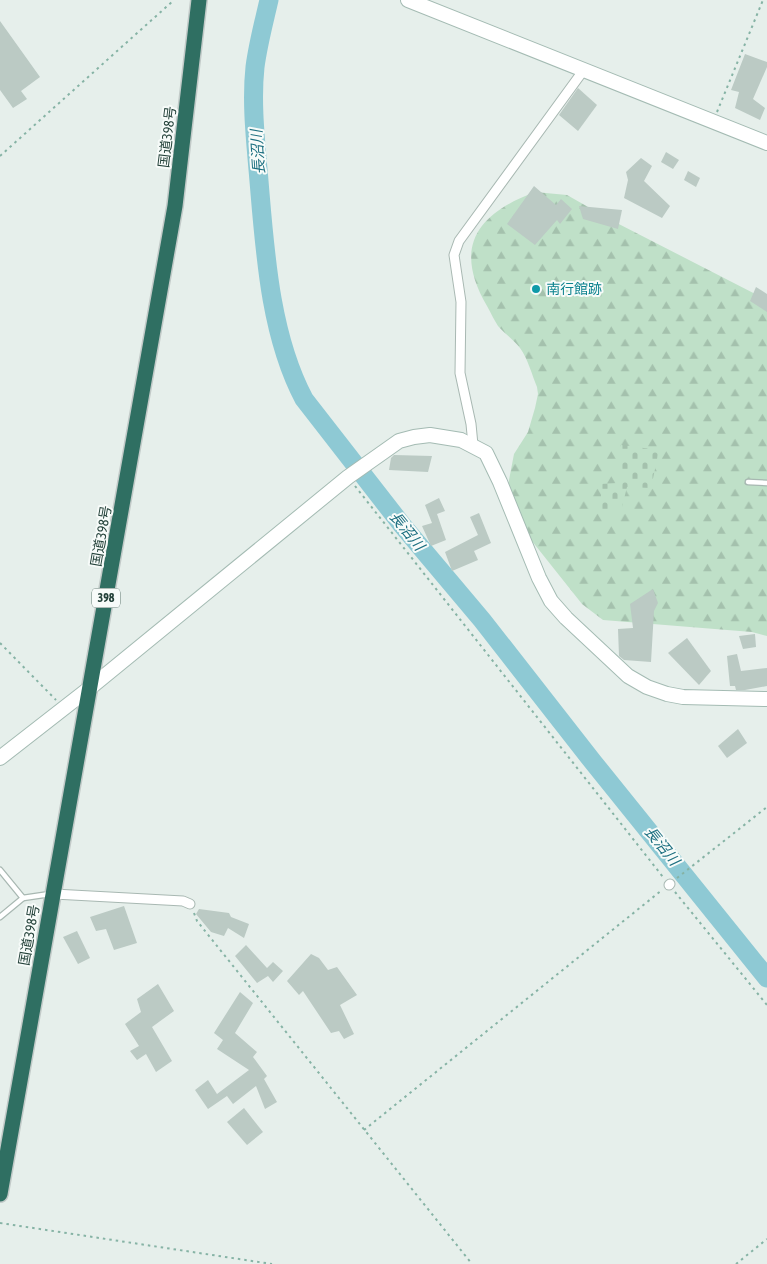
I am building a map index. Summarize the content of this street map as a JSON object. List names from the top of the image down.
{
  "streets": {
    "highway": ["国道398号", "398"]
  },
  "water": ["長沼川"],
  "places": ["南行館跡"]
}
